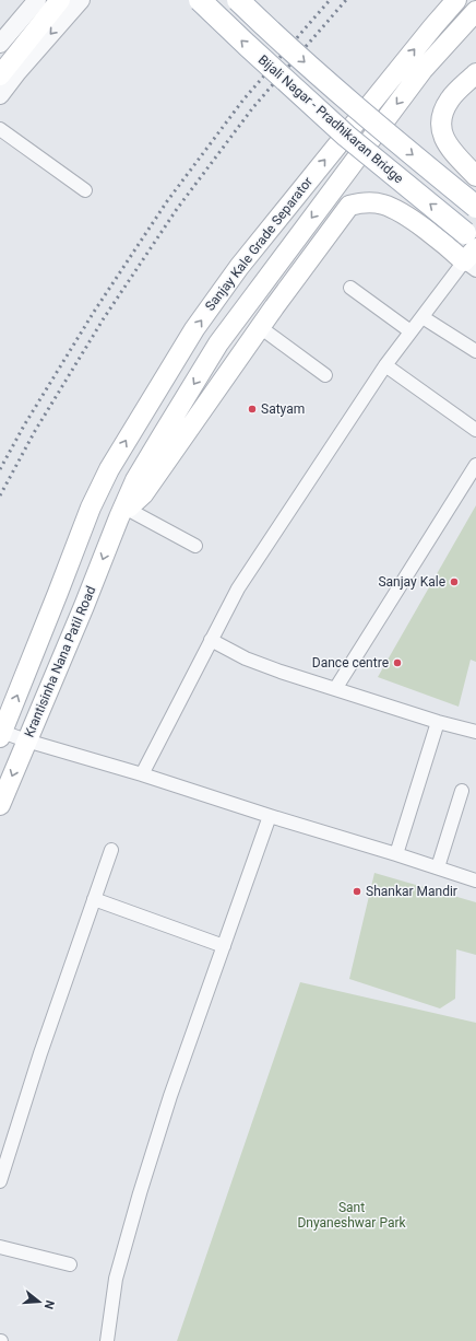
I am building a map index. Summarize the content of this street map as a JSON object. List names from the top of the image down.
{
  "streets": {
    "main road": ["Bijali Nagar - Pradhikaran Bridge", "Sanjay Kale Grade Separator", "Krantisinha Nana Patil Road"]
  },
  "crossings": [
    ["Sanjay Kale Grade Separator", "Krantisinha Nana Patil Road"]
  ],
  "parks": ["Sant Dnyaneshwar Park"],
  "places": [
    "Satyam",
    "Sanjay Kale",
    "Dance centre",
    "Shankar Mandir"
  ],
  "north": "right"
}
